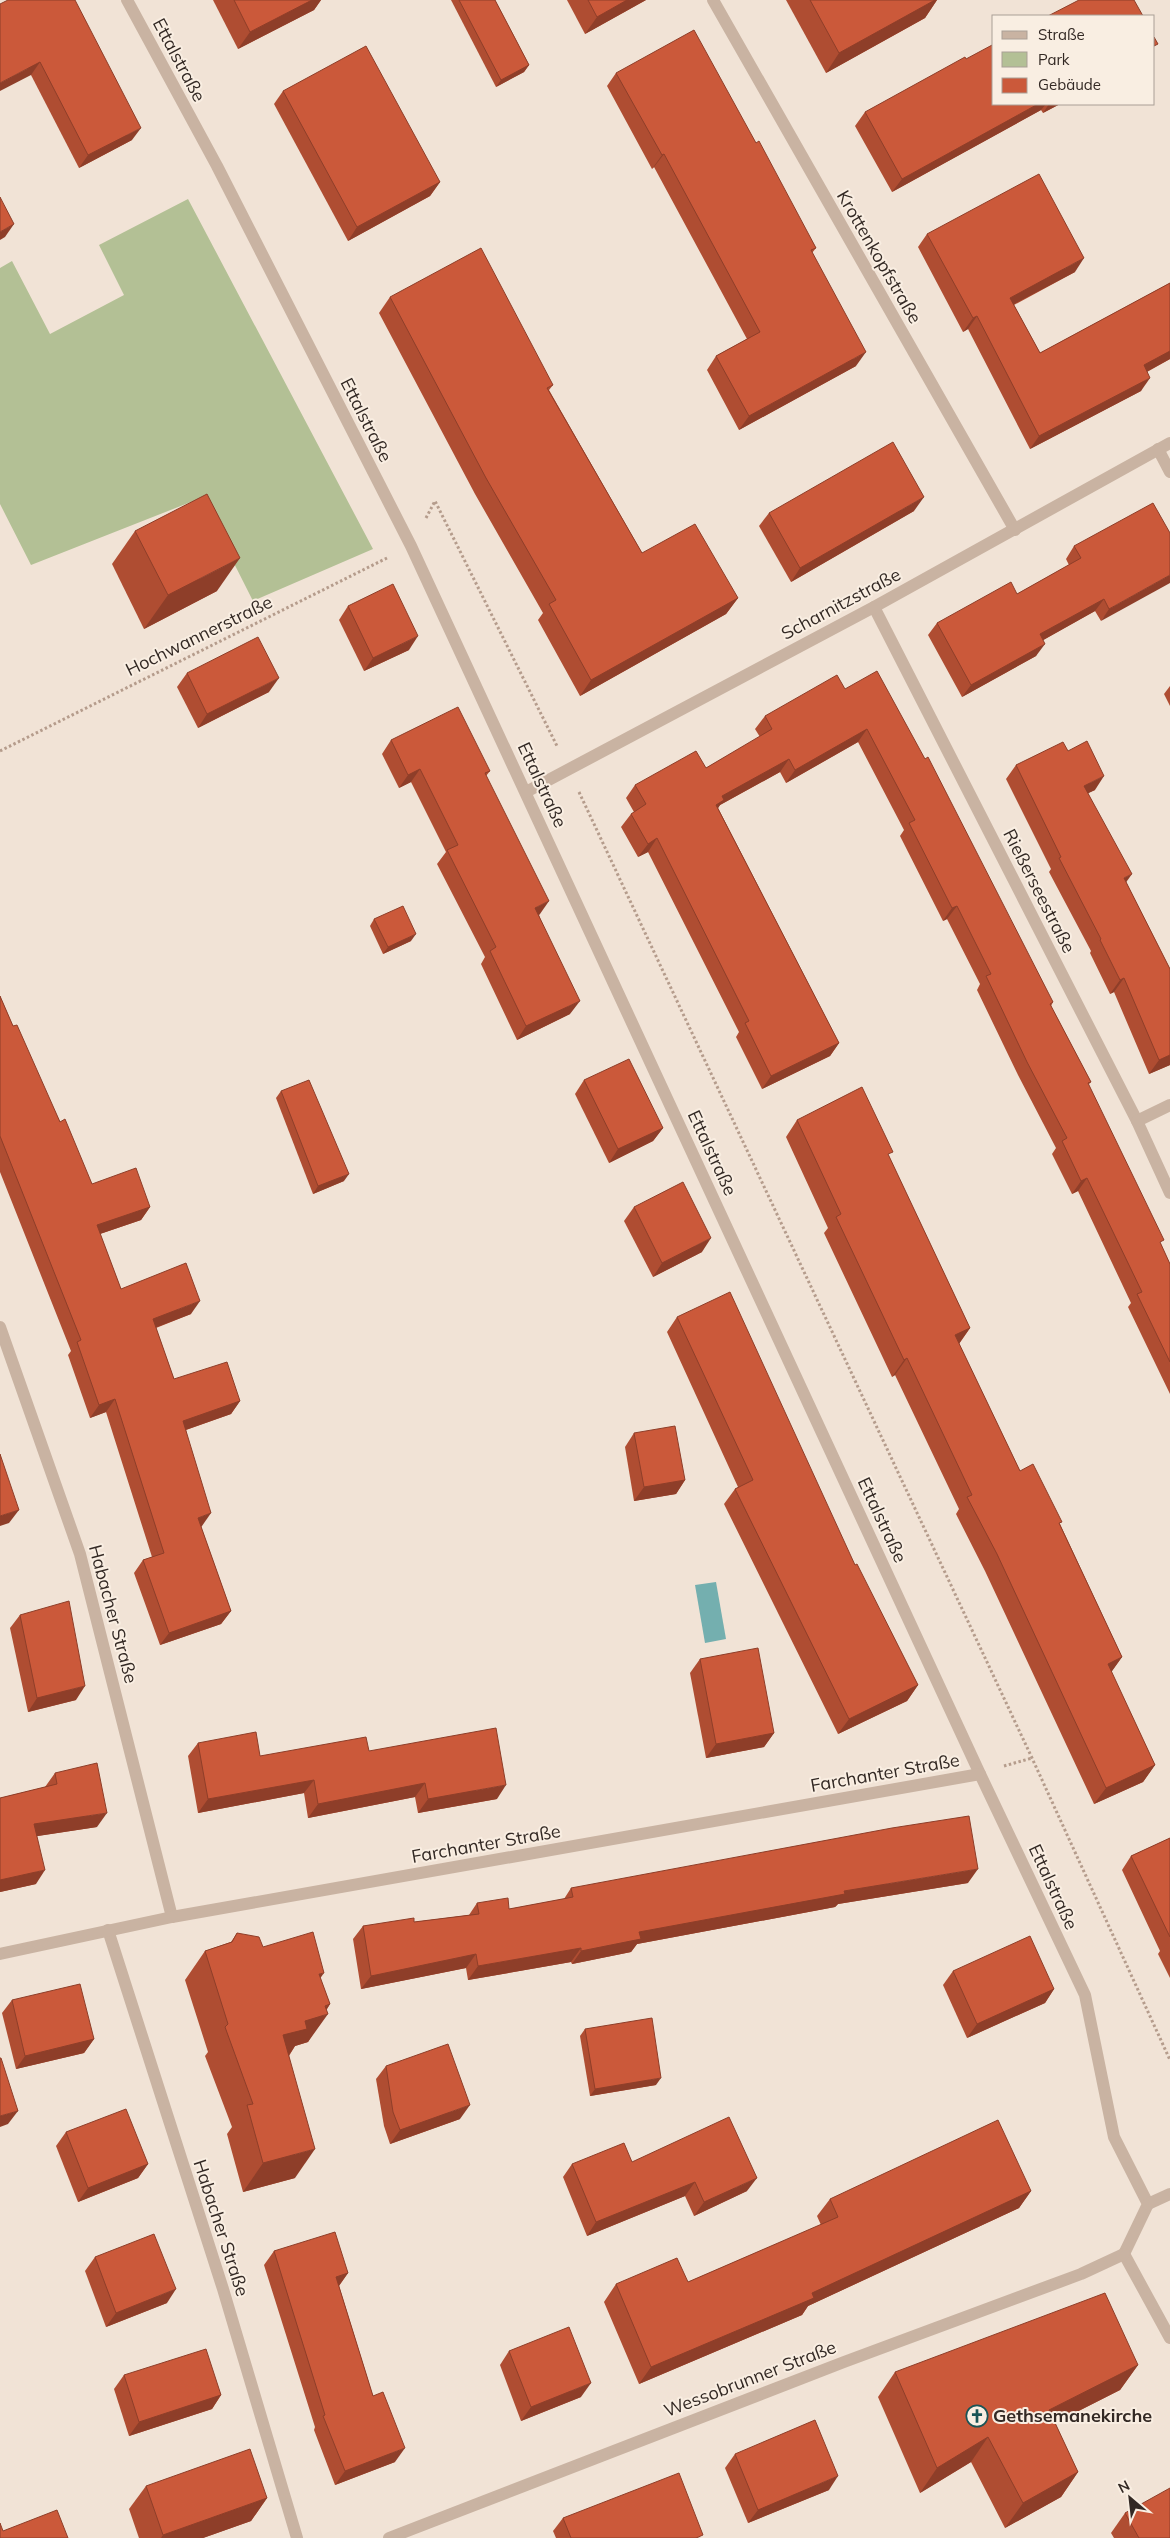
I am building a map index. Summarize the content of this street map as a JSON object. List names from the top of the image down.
{
  "streets": {
    "street": [
      "Ettalstraße",
      "Krottenkopfstraße",
      "Scharnitzstraße",
      "Rießerseestraße",
      "Habacher Straße",
      "Farchanter Straße",
      "Wessobrunner Straße"
    ],
    "path": ["Hochwannerstraße"]
  },
  "crossings": [
    ["Ettalstraße", "Scharnitzstraße"],
    ["Ettalstraße", "Hochwannerstraße"],
    ["Ettalstraße", "Farchanter Straße"],
    ["Krottenkopfstraße", "Scharnitzstraße"],
    ["Scharnitzstraße", "Rießerseestraße"],
    ["Habacher Straße", "Farchanter Straße"]
  ],
  "places": {
    "church": ["Gethsemanekirche"]
  },
  "legend": ["Straße", "Park", "Gebäude"],
  "north": "top left"
}
